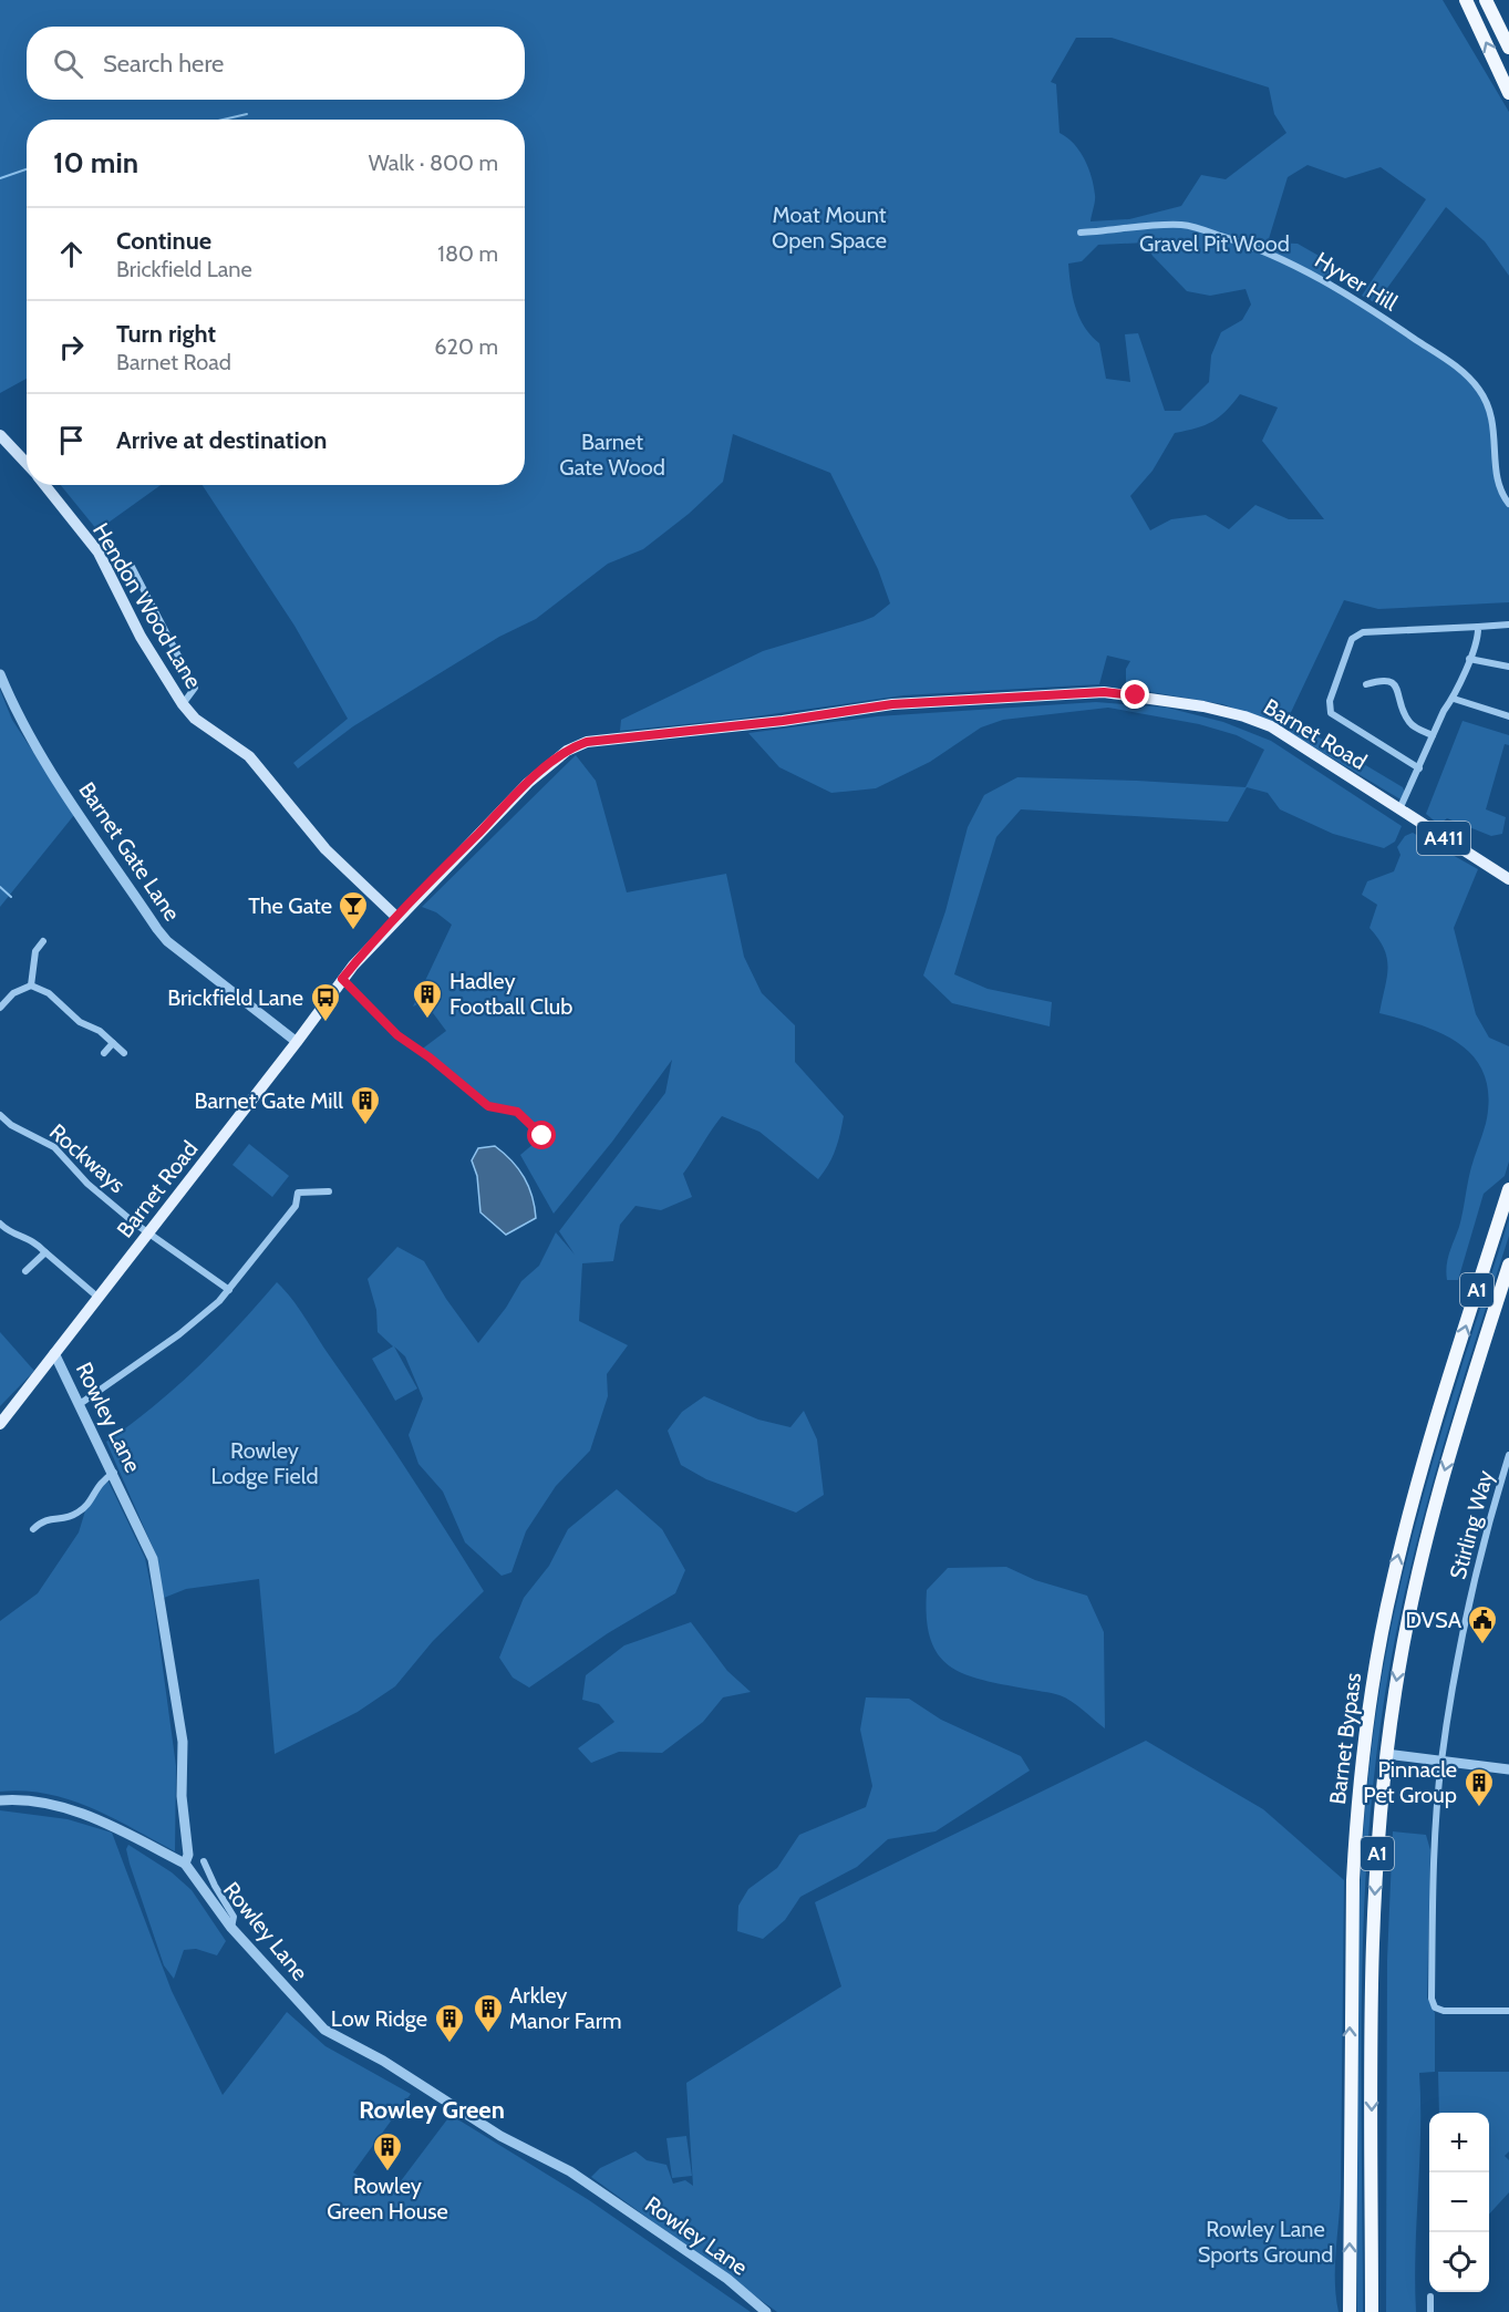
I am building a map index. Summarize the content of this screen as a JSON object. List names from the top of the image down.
{
  "streets": {
    "highway": ["A1", "Barnet Bypass"],
    "main road": ["Hendon Wood Lane", "Barnet Road", "A411"],
    "street": [
      "Hyver Hill",
      "Barnet Gate Lane",
      "Rockways",
      "Rowley Lane",
      "Stirling Way"
    ]
  },
  "crossings": [
    ["Hendon Wood Lane", "Barnet Road"],
    ["Barnet Road", "Barnet Gate Lane"],
    ["Barnet Road", "Rockways"],
    ["Barnet Road", "Rowley Lane"]
  ],
  "districts": ["Rowley Green"],
  "parks": [
    "Moat Mount Open Space",
    "Gravel Pit Wood",
    "Barnet Gate Wood",
    "Rowley Lodge Field",
    "Rowley Lane Sports Ground"
  ],
  "places": {
    "bar": ["The Gate"],
    "building": [
      "Hadley Football Club",
      "Barnet Gate Mill",
      "Pinnacle Pet Group",
      "Arkley Manor Farm",
      "Low Ridge",
      "Rowley Green House"
    ],
    "bus stop": ["Brickfield Lane"],
    "public building": ["DVSA"]
  },
  "page": {
    "search": "Search here",
    "heading": ["10 min", "Walk · 800 m"],
    "list": [
      ["Continue", "Brickfield Lane", "180 m"],
      ["Turn right", "Barnet Road", "620 m"],
      "Arrive at destination"
    ],
    "map_buttons": ["+", "−"]
  }
}
